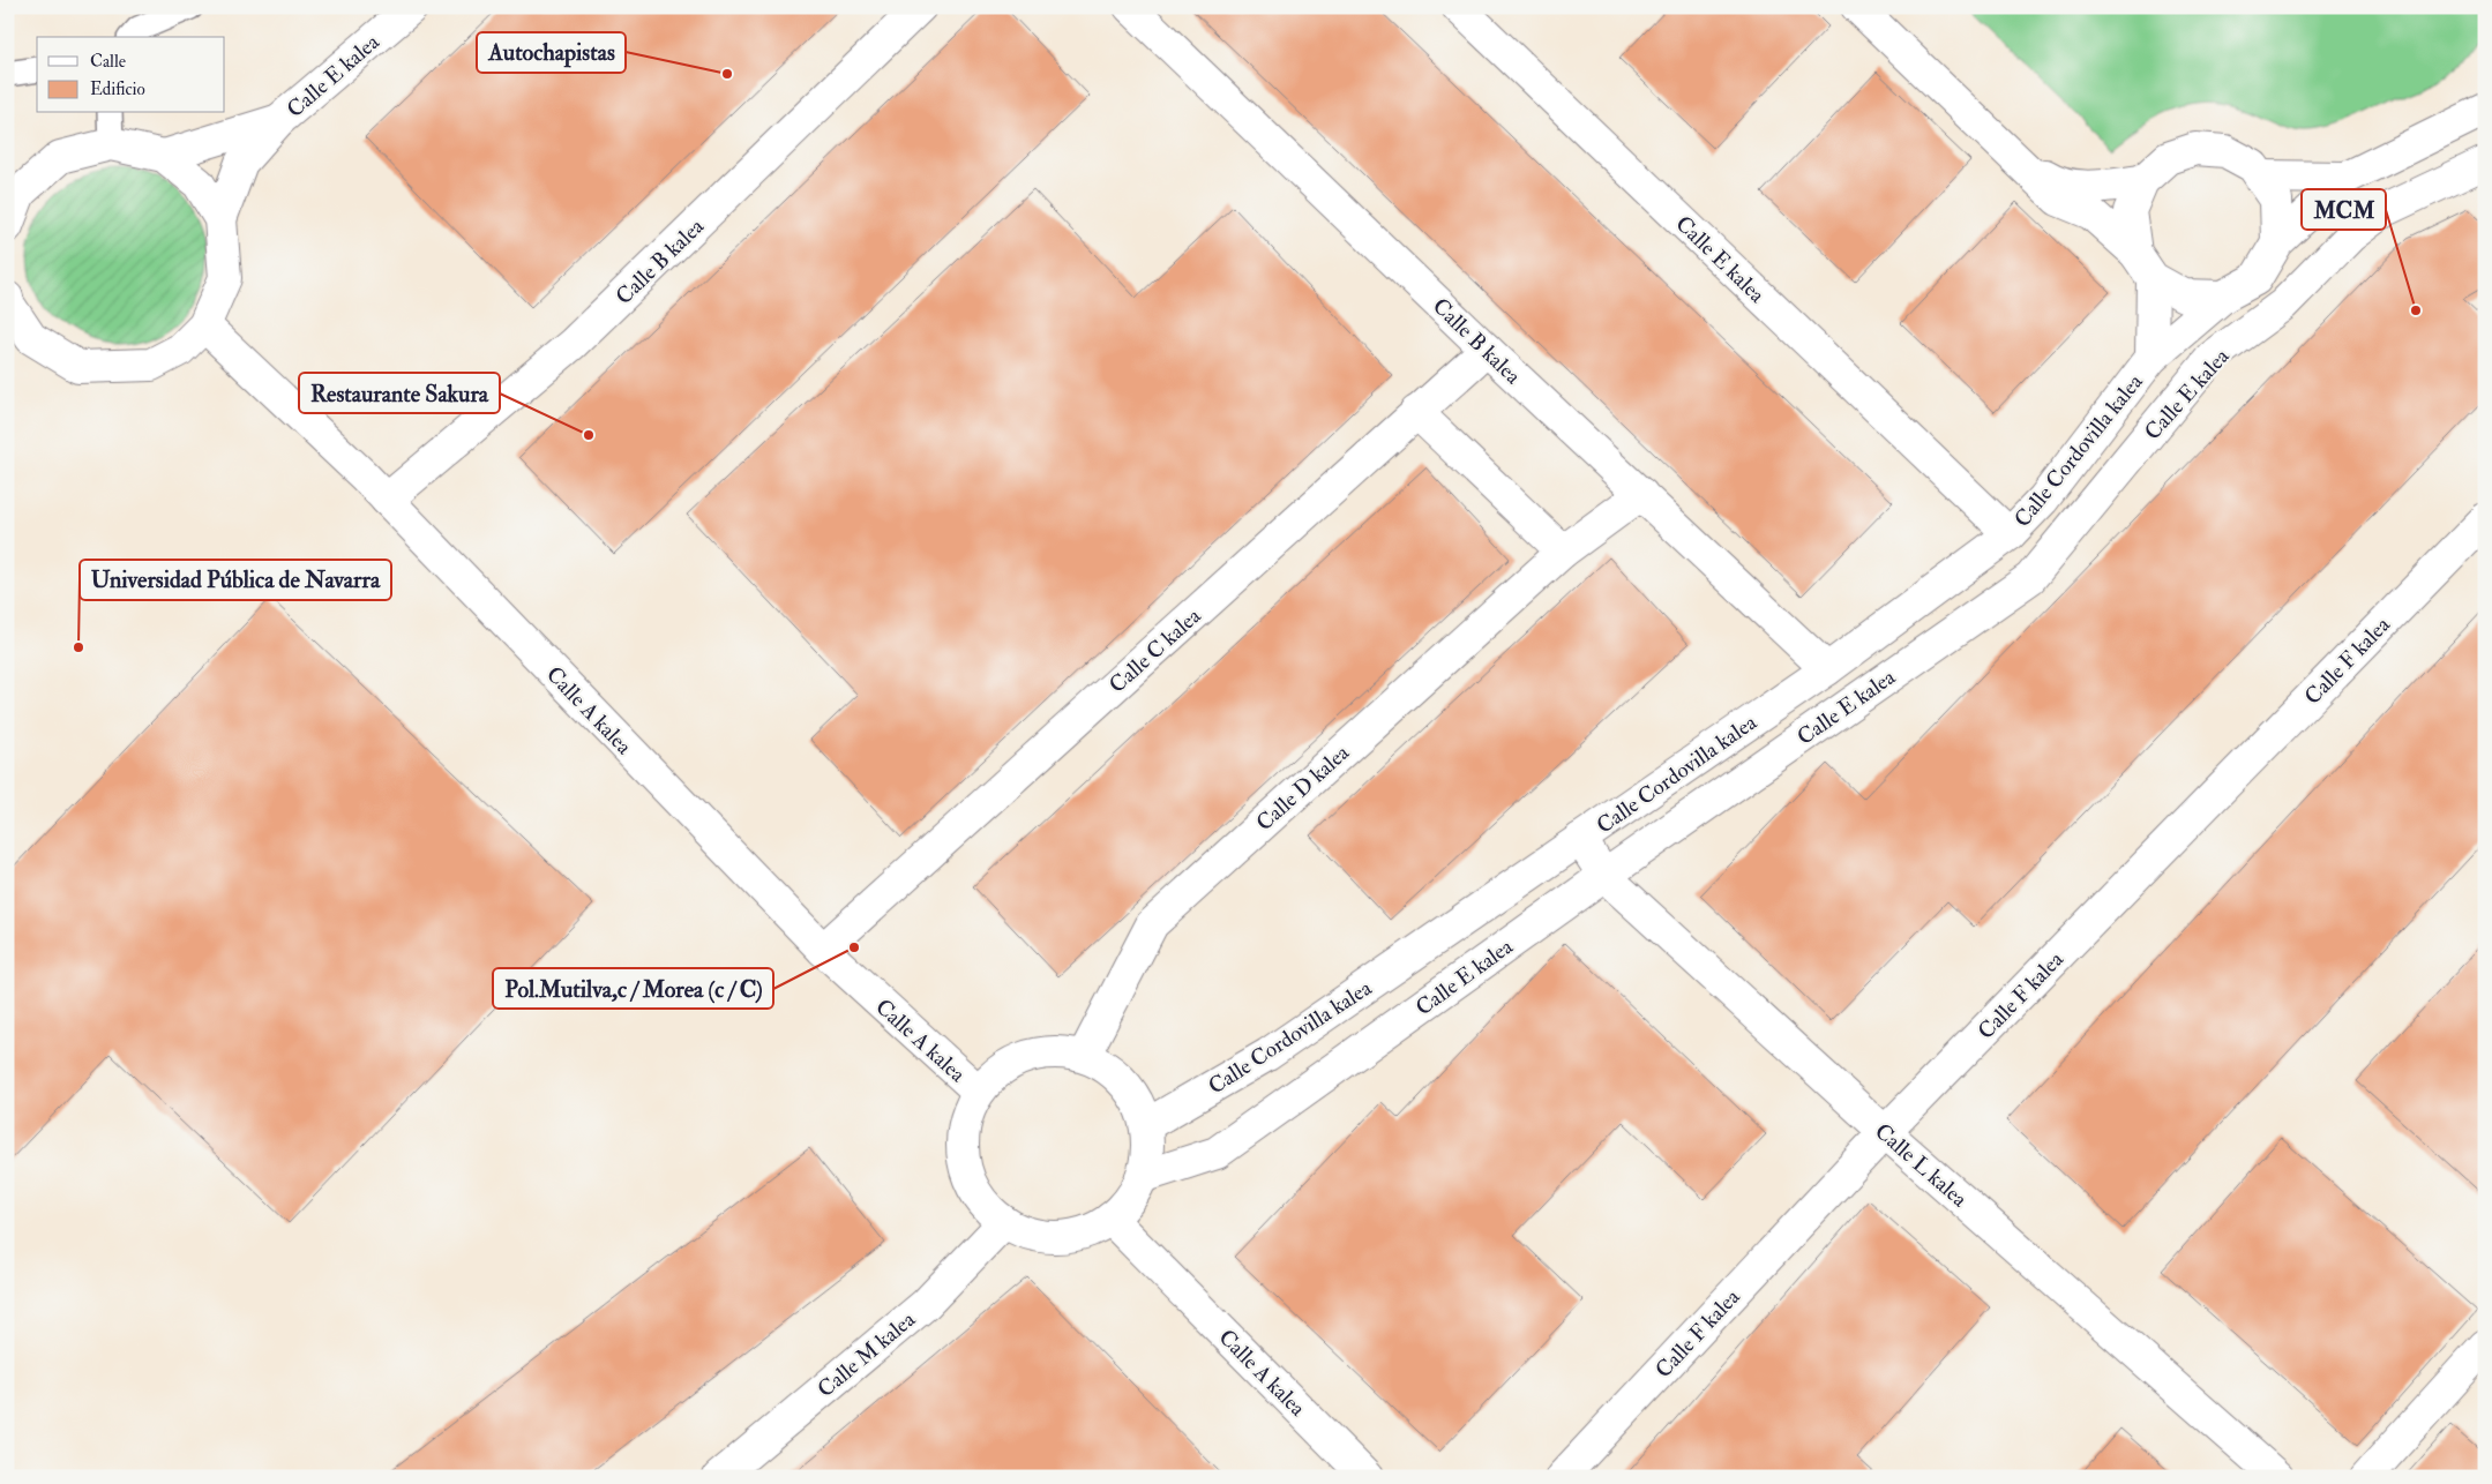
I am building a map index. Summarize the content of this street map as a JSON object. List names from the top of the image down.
{
  "streets": {
    "street": [
      "Calle E kalea",
      "Calle B kalea",
      "Calle Cordovilla kalea",
      "Calle C kalea",
      "Calle F kalea",
      "Calle A kalea",
      "Calle D kalea",
      "Calle L kalea",
      "Calle M kalea"
    ]
  },
  "crossings": [
    ["Calle E kalea", "Calle Cordovilla kalea"],
    ["Calle E kalea", "Calle A kalea"],
    ["Calle E kalea", "Calle D kalea"],
    ["Calle E kalea", "Calle L kalea"],
    ["Calle E kalea", "Calle M kalea"],
    ["Calle B kalea", "Calle Cordovilla kalea"],
    ["Calle B kalea", "Calle C kalea"],
    ["Calle B kalea", "Calle A kalea"],
    ["Calle B kalea", "Calle D kalea"],
    ["Calle Cordovilla kalea", "Calle A kalea"],
    ["Calle Cordovilla kalea", "Calle D kalea"],
    ["Calle Cordovilla kalea", "Calle L kalea"],
    ["Calle Cordovilla kalea", "Calle M kalea"],
    ["Calle C kalea", "Calle A kalea"],
    ["Calle F kalea", "Calle L kalea"],
    ["Calle A kalea", "Calle D kalea"],
    ["Calle A kalea", "Calle M kalea"],
    ["Calle D kalea", "Calle M kalea"]
  ],
  "places": [
    "Autochapistas",
    "MCM",
    "Restaurante Sakura",
    "Universidad Pública de Navarra",
    "Pol.Mutilva,c / Morea (c / C)"
  ],
  "legend": ["Calle", "Edificio"]
}
